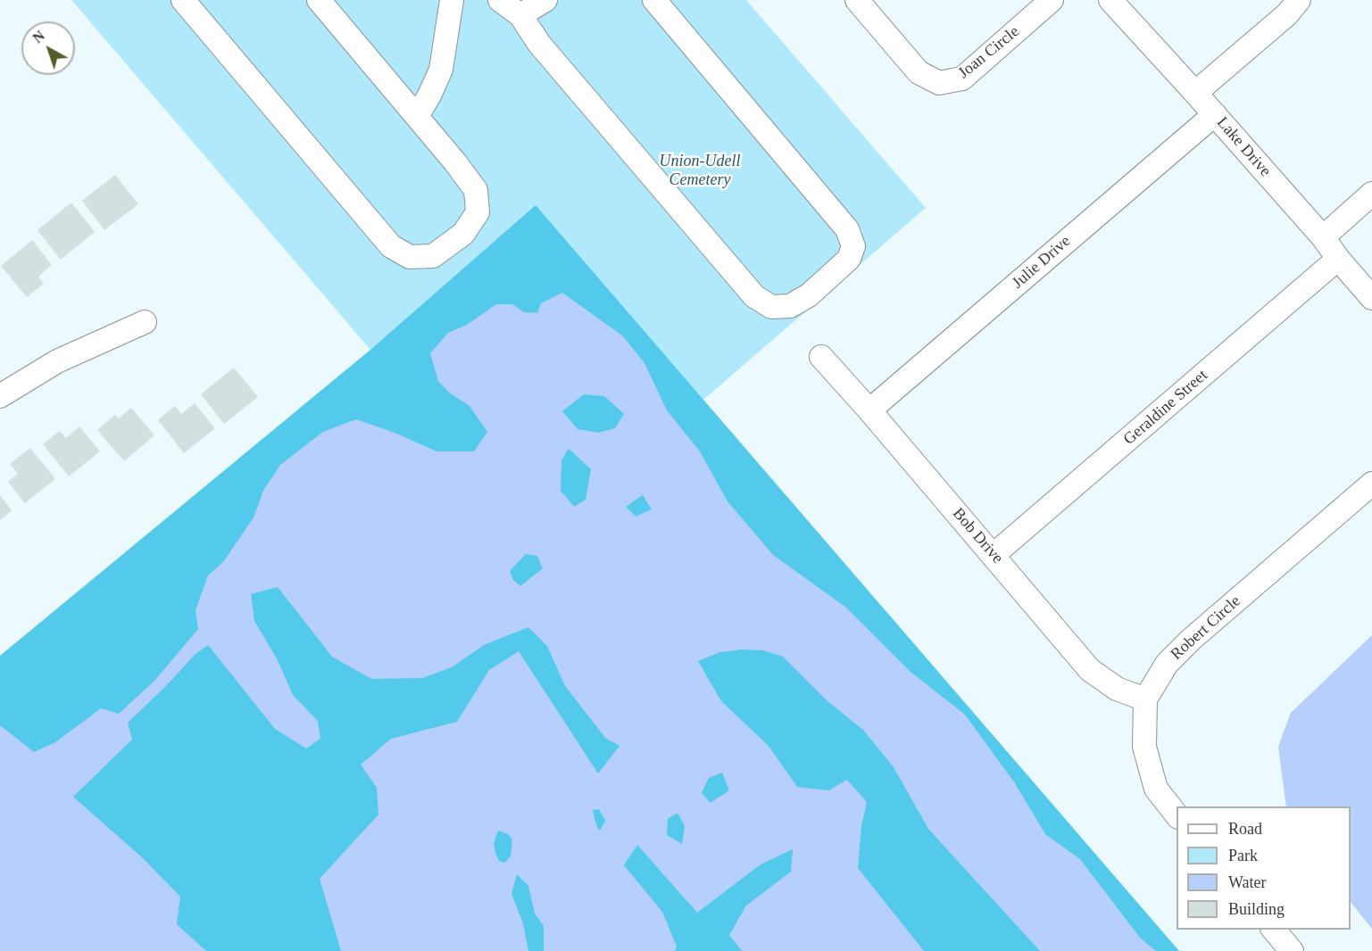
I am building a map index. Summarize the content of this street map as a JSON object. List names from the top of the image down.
{
  "streets": {
    "street": [
      "Joan Circle",
      "Lake Drive",
      "Julie Drive",
      "Geraldine Street",
      "Bob Drive",
      "Robert Circle"
    ]
  },
  "crossings": [
    ["Lake Drive", "Julie Drive"],
    ["Lake Drive", "Geraldine Street"],
    ["Julie Drive", "Bob Drive"],
    ["Geraldine Street", "Bob Drive"],
    ["Bob Drive", "Robert Circle"]
  ],
  "parks": ["Union-Udell Cemetery"],
  "legend": [
    "Road",
    "Park",
    "Water",
    "Building"
  ],
  "north": "top left"
}
